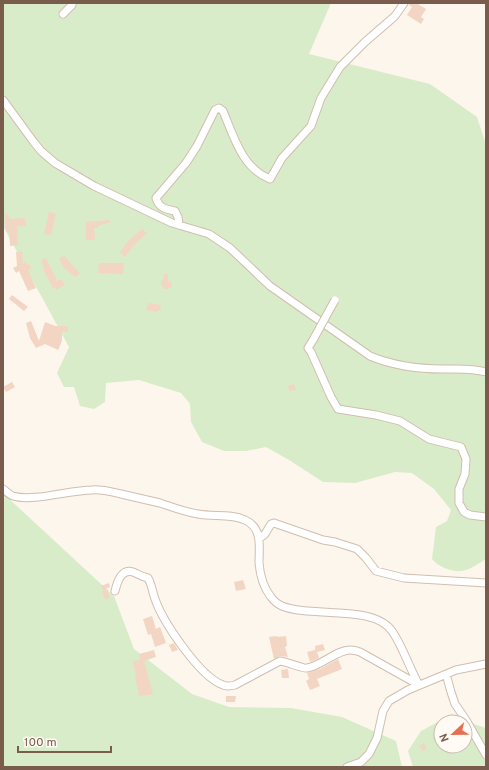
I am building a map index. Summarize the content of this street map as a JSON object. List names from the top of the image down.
{
  "scale_bar": "100 m",
  "north": "left"
}
